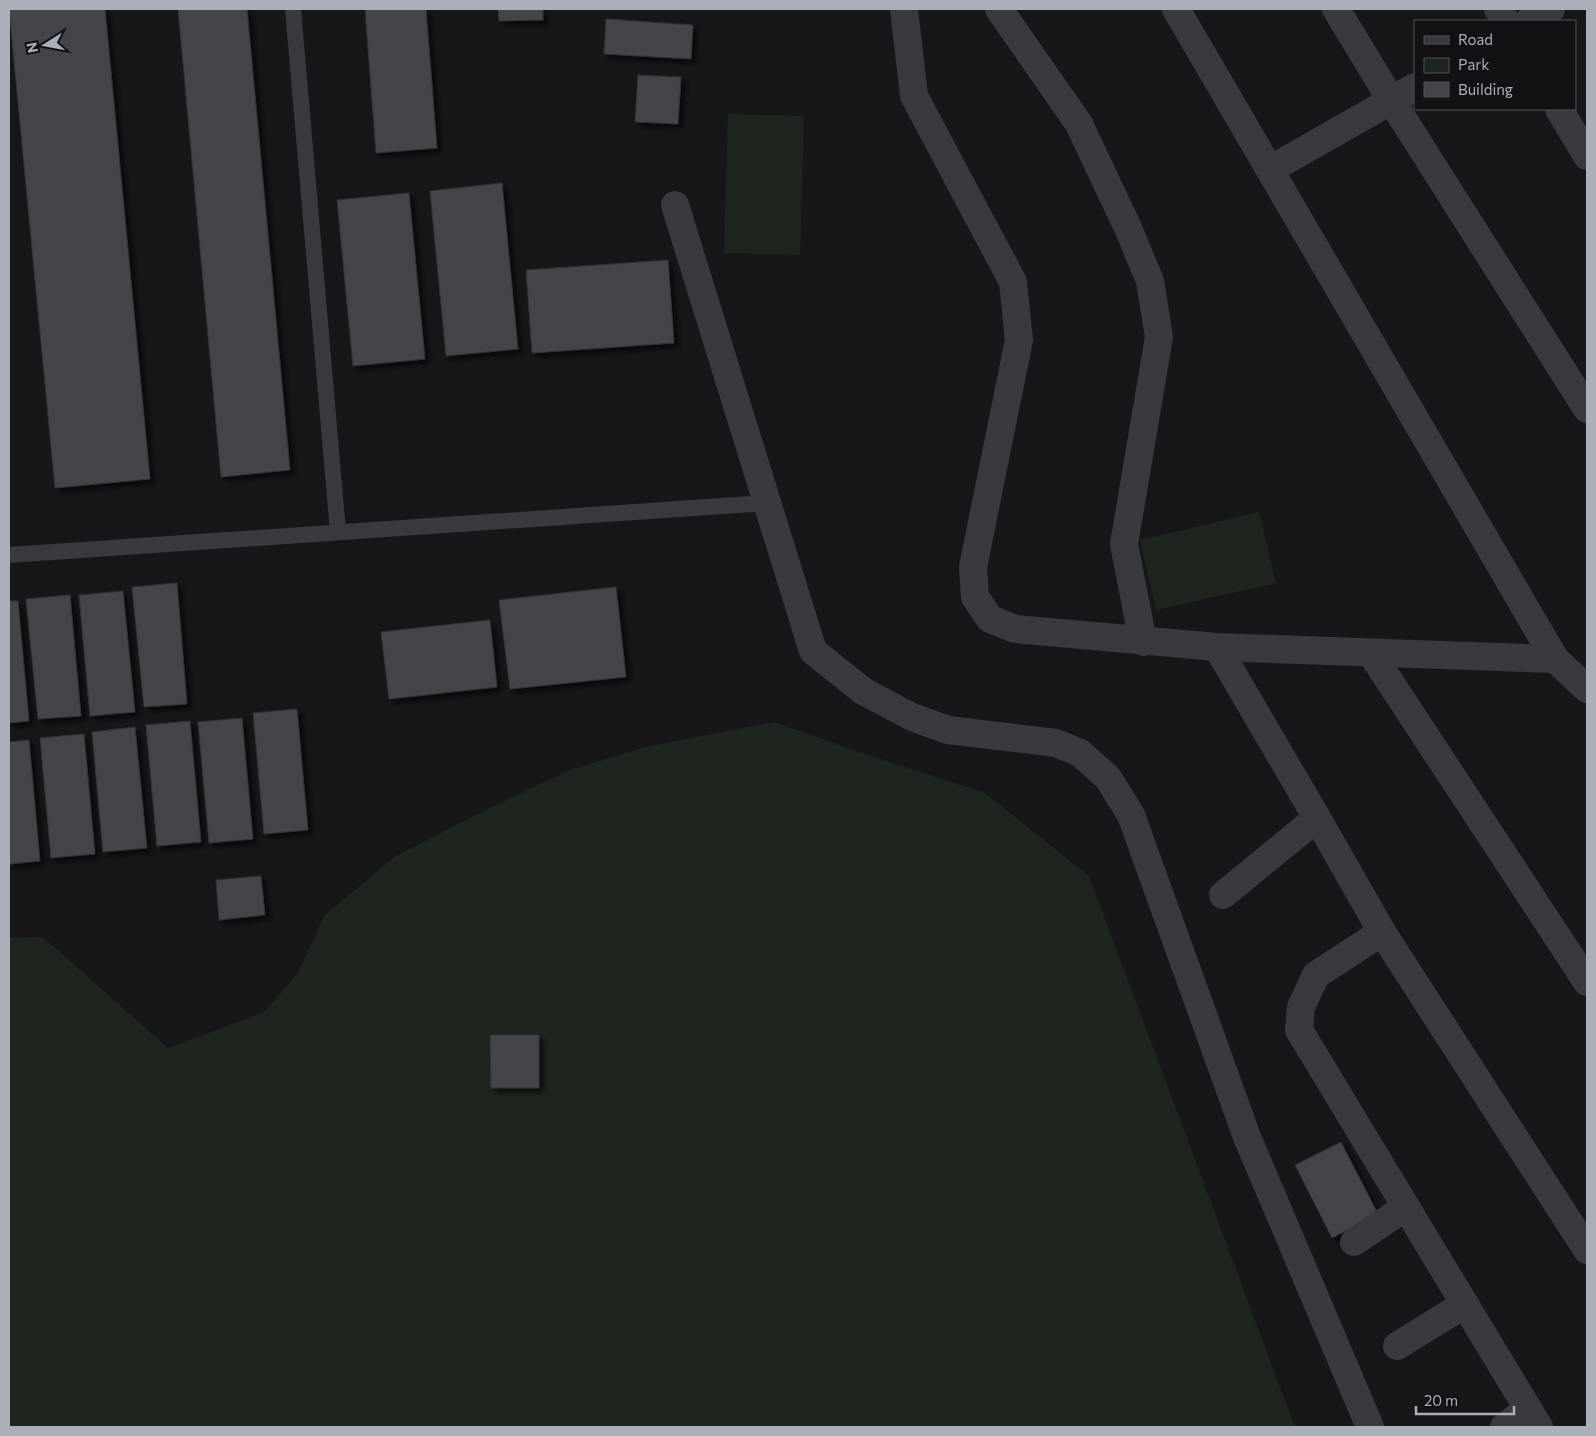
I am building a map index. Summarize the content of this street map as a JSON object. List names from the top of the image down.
{
  "legend": ["Road", "Park", "Building"],
  "scale_bar": "20 m",
  "north": "left"
}
